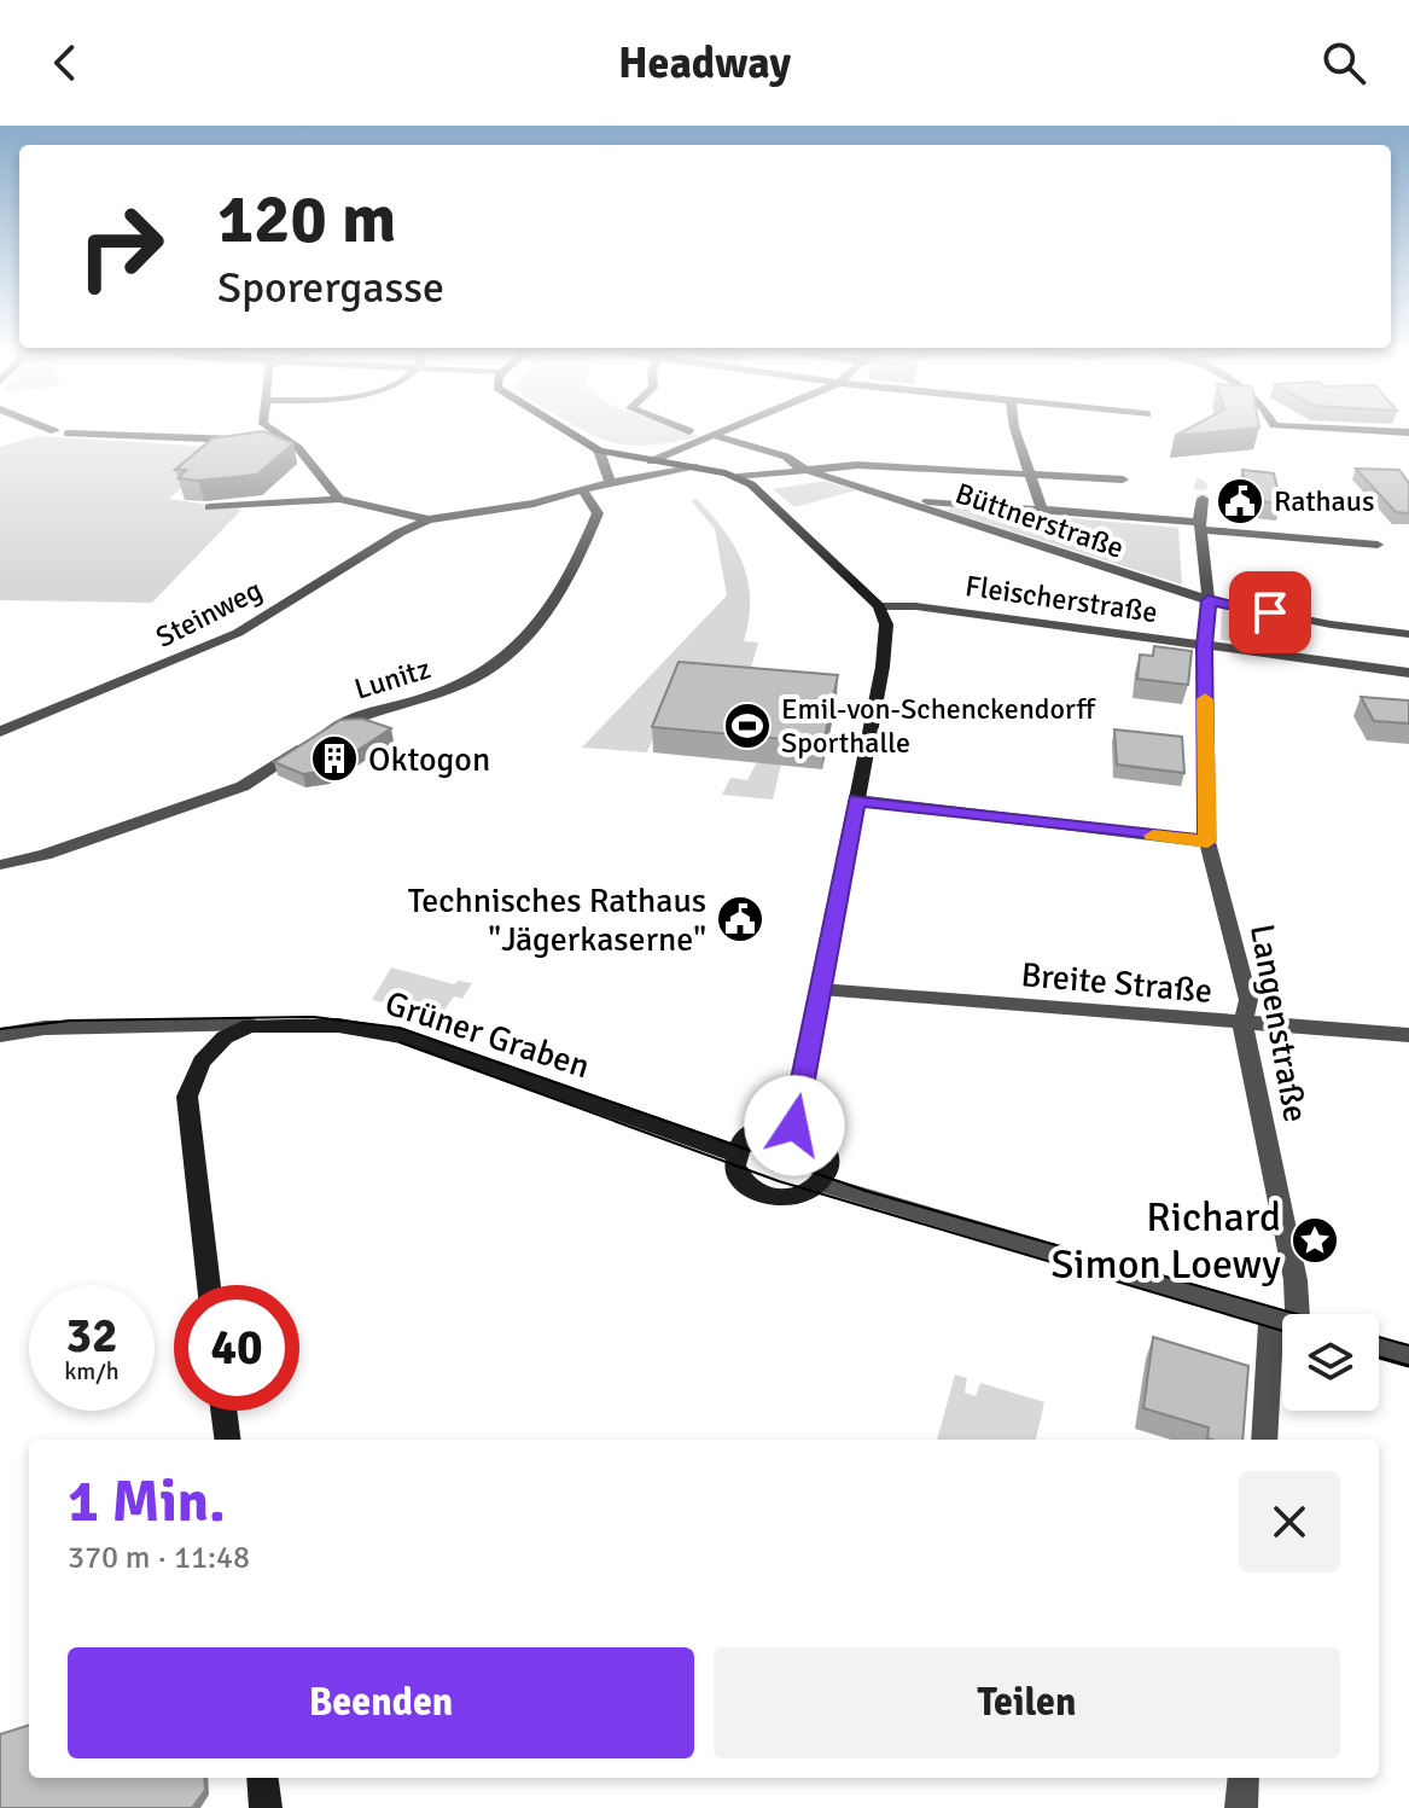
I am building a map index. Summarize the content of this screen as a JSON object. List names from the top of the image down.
{
  "streets": {
    "street": [
      "Büttnerstraße",
      "Fleischerstraße",
      "Steinweg",
      "Lunitz",
      "Breite Straße",
      "Langenstraße",
      "Grüner Graben"
    ]
  },
  "crossings": [
    ["Büttnerstraße", "Langenstraße"],
    ["Fleischerstraße", "Langenstraße"],
    ["Breite Straße", "Langenstraße"]
  ],
  "places": {
    "public building": ["Rathaus", "Technisches Rathaus \"Jägerkaserne\""],
    "sports": ["Emil-von-Schenckendorff Sporthalle"],
    "building": ["Oktogon"],
    "place": ["Richard Simon Loewy"]
  },
  "page": {
    "header": "Headway",
    "turn": ["120 m", "Sporergasse"],
    "speed": "32 km/h",
    "limit": "40",
    "heading": ["1 Min.", "370 m · 11:48"],
    "buttons": ["Beenden", "Teilen"]
  }
}
